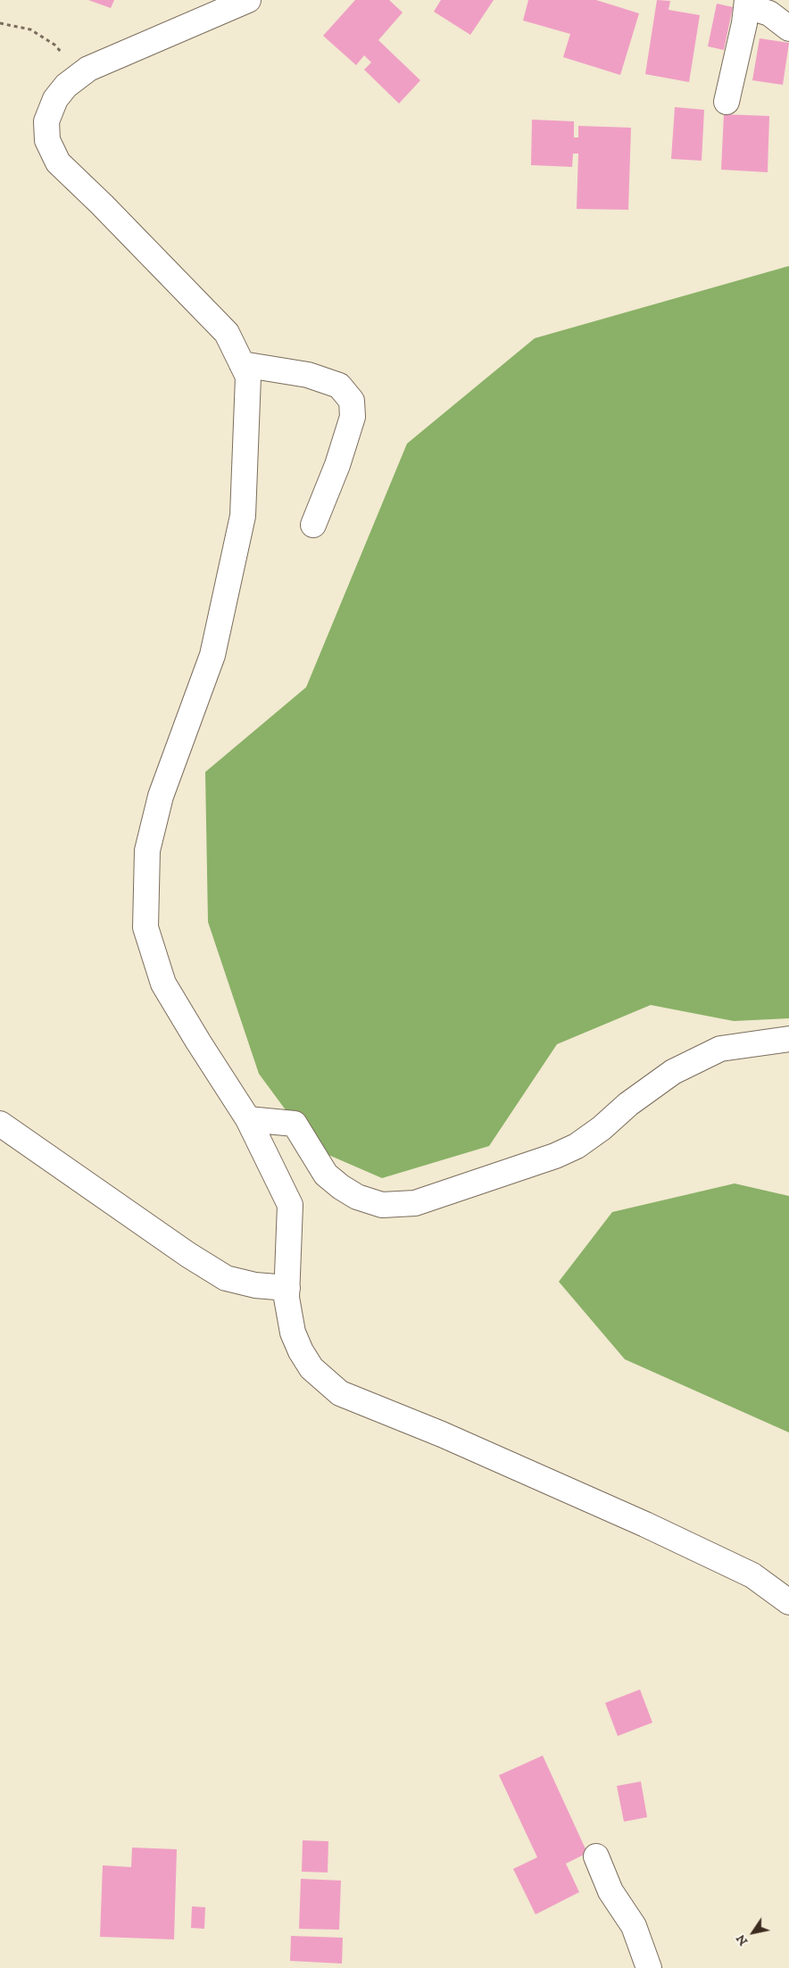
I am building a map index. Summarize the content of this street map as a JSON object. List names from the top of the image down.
{
  "north": "bottom left"
}
